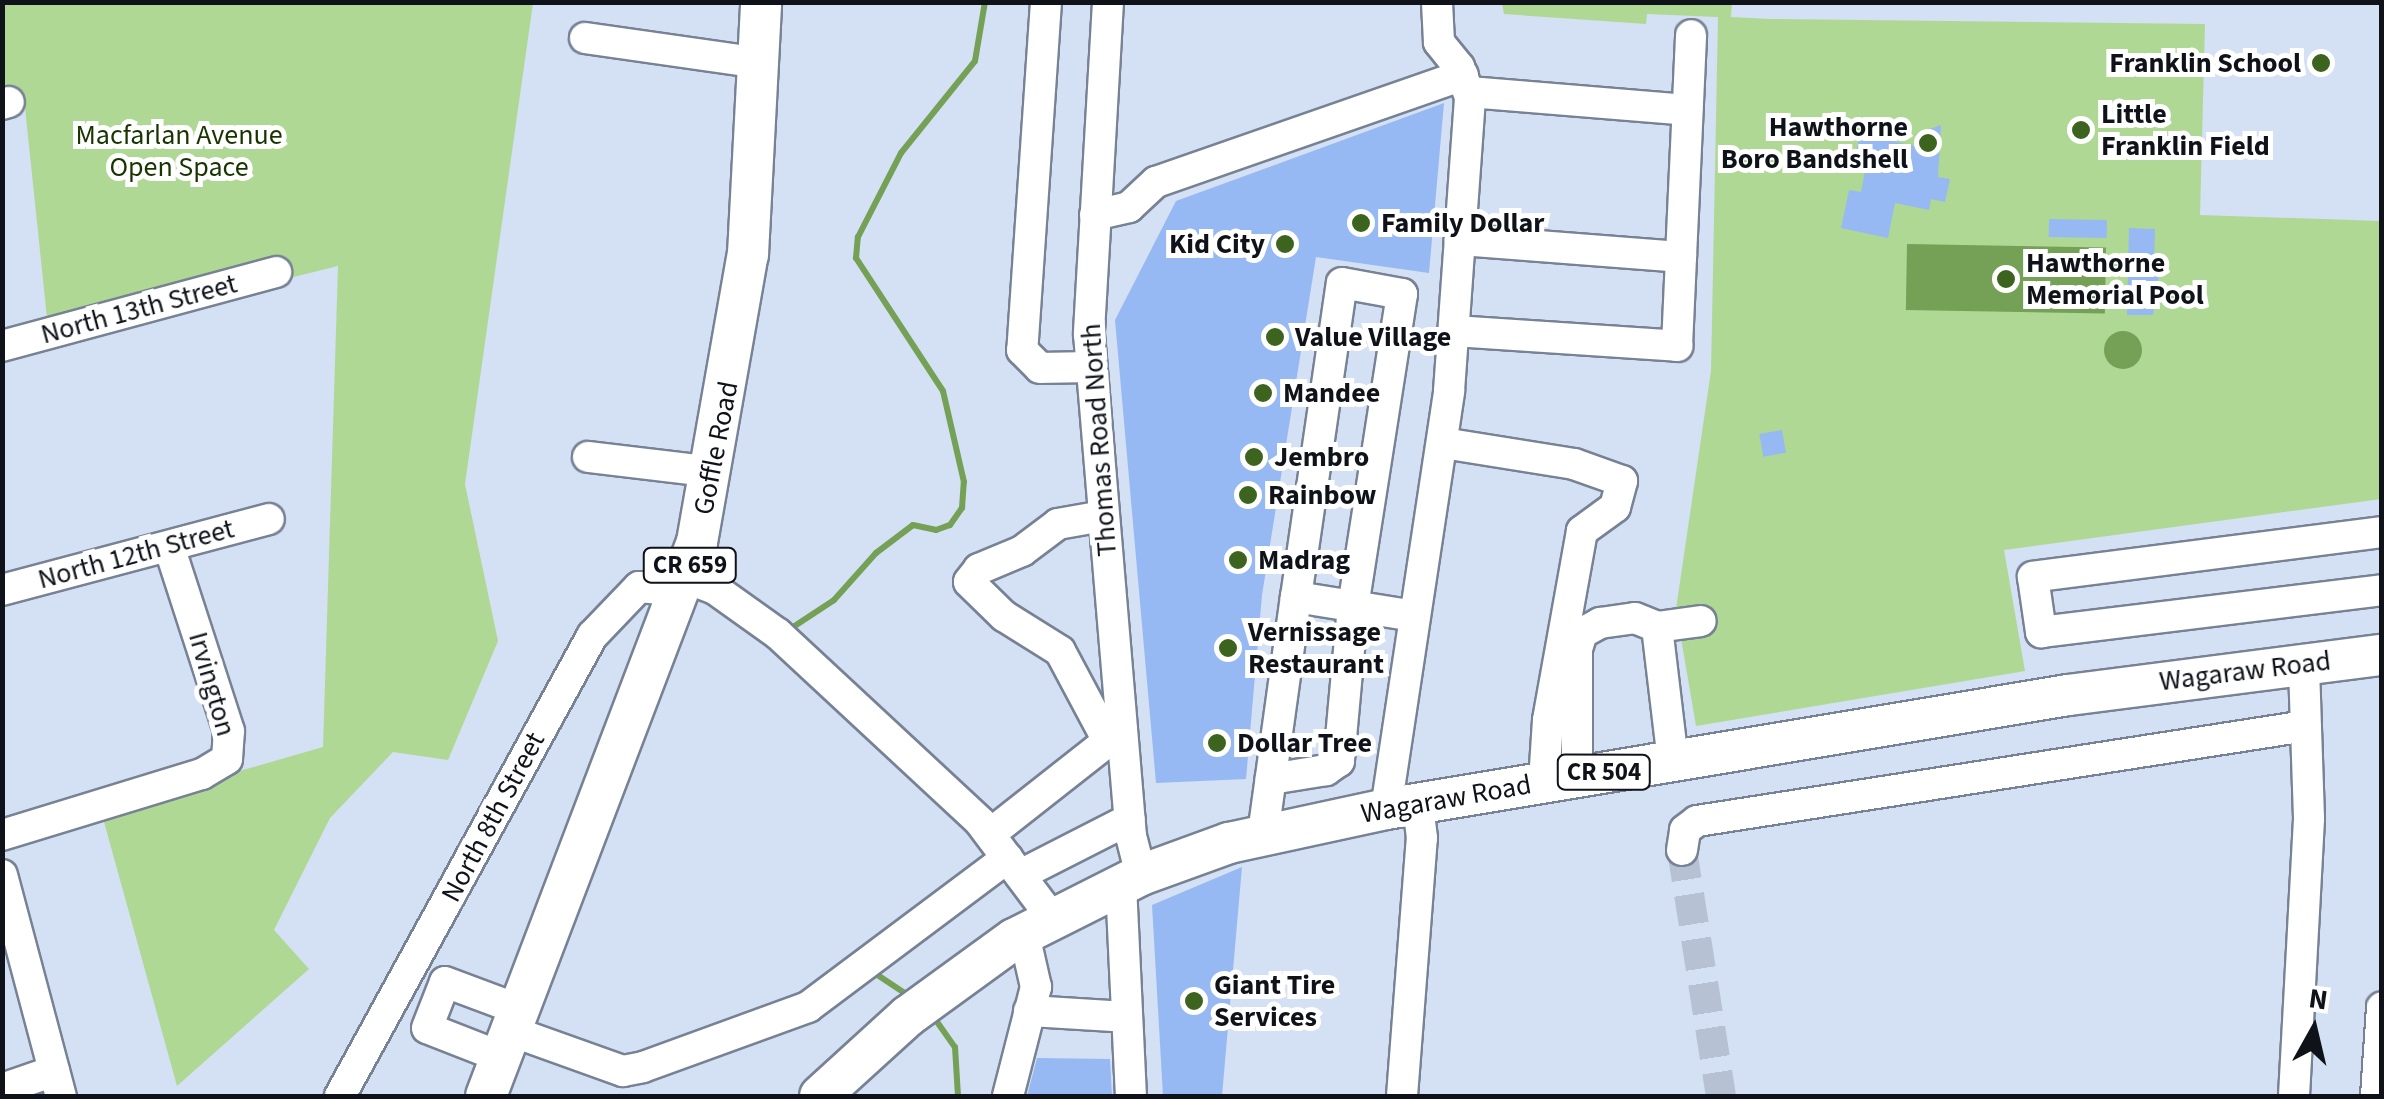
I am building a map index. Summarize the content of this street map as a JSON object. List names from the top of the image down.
{
  "streets": {
    "main road": [
      "Goffle Road",
      "CR 659",
      "Wagaraw Road",
      "CR 504"
    ],
    "street": [
      "North 13th Street",
      "Thomas Road North",
      "North 12th Street",
      "Irvington",
      "North 8th Street"
    ]
  },
  "crossings": [
    ["Thomas Road North", "Wagaraw Road"],
    ["Goffle Road", "North 8th Street"],
    ["North 12th Street", "Irvington"]
  ],
  "parks": ["Macfarlan Avenue Open Space"],
  "places": [
    "Franklin School",
    "Little Franklin Field",
    "Hawthorne Boro Bandshell",
    "Family Dollar",
    "Kid City",
    "Hawthorne Memorial Pool",
    "Value Village",
    "Mandee",
    "Jembro",
    "Rainbow",
    "Madrag",
    "Vernissage Restaurant",
    "Dollar Tree",
    "Giant Tire Services"
  ],
  "north": "top"
}
